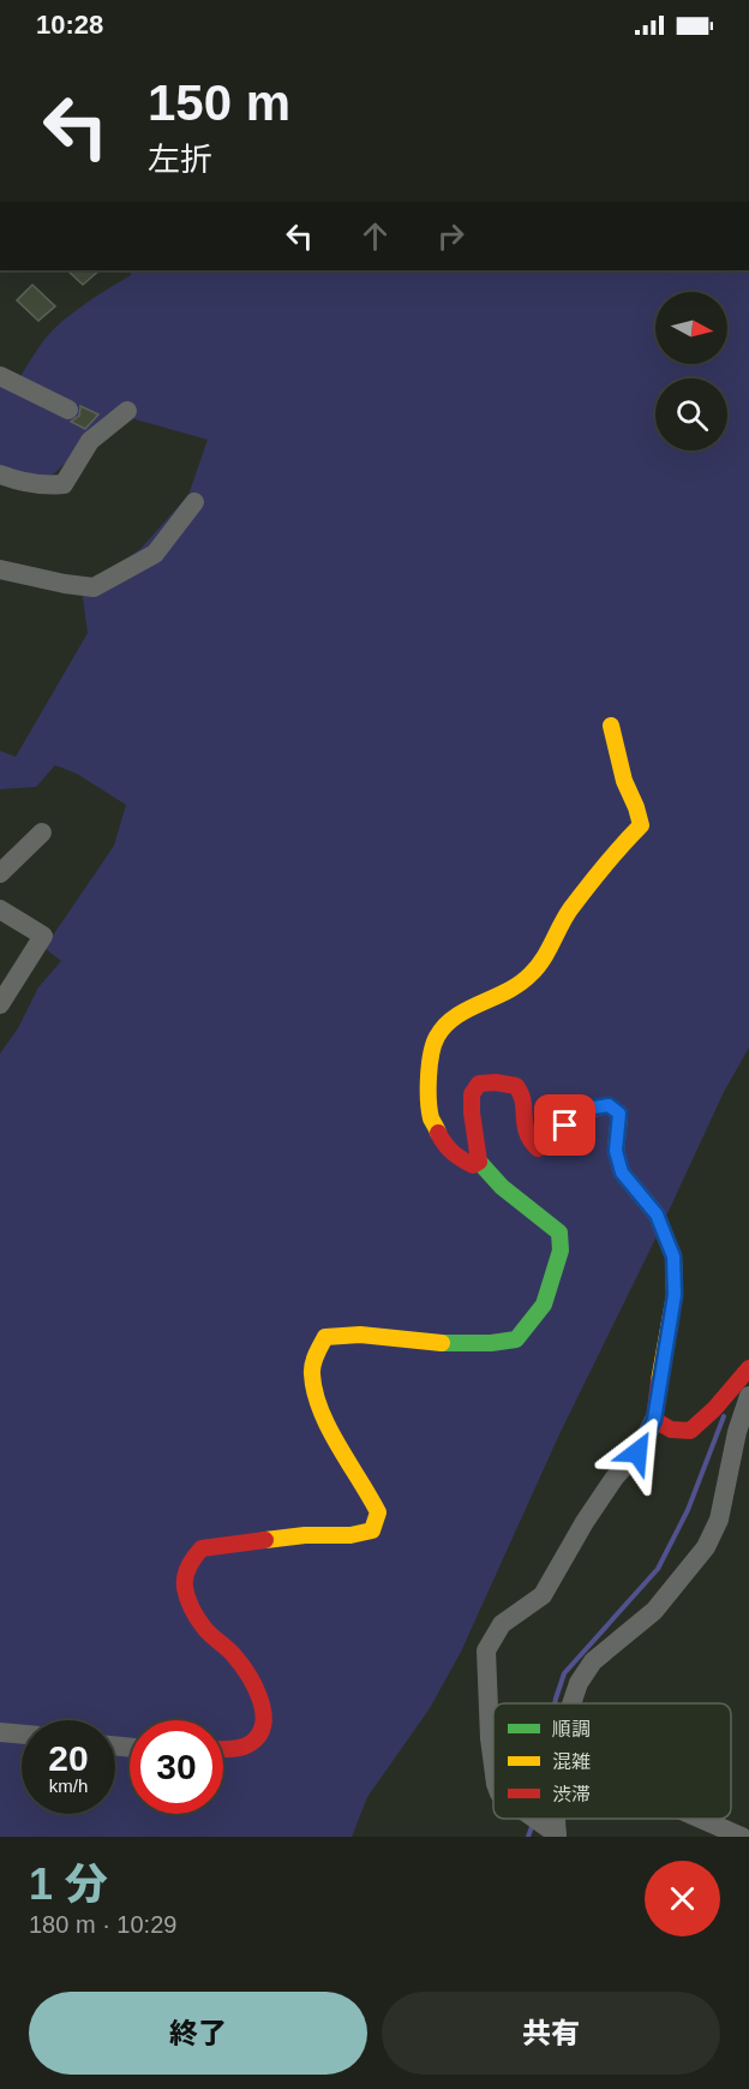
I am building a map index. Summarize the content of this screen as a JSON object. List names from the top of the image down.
{
  "legend": ["順調", "混雑", "渋滞"],
  "north": "right",
  "page": {
    "status": "10:28",
    "turn": ["150 m", "左折"],
    "speed": "20 km/h",
    "limit": "30",
    "heading": ["1 分", "180 m · 10:29"],
    "buttons": ["終了", "共有"]
  }
}
